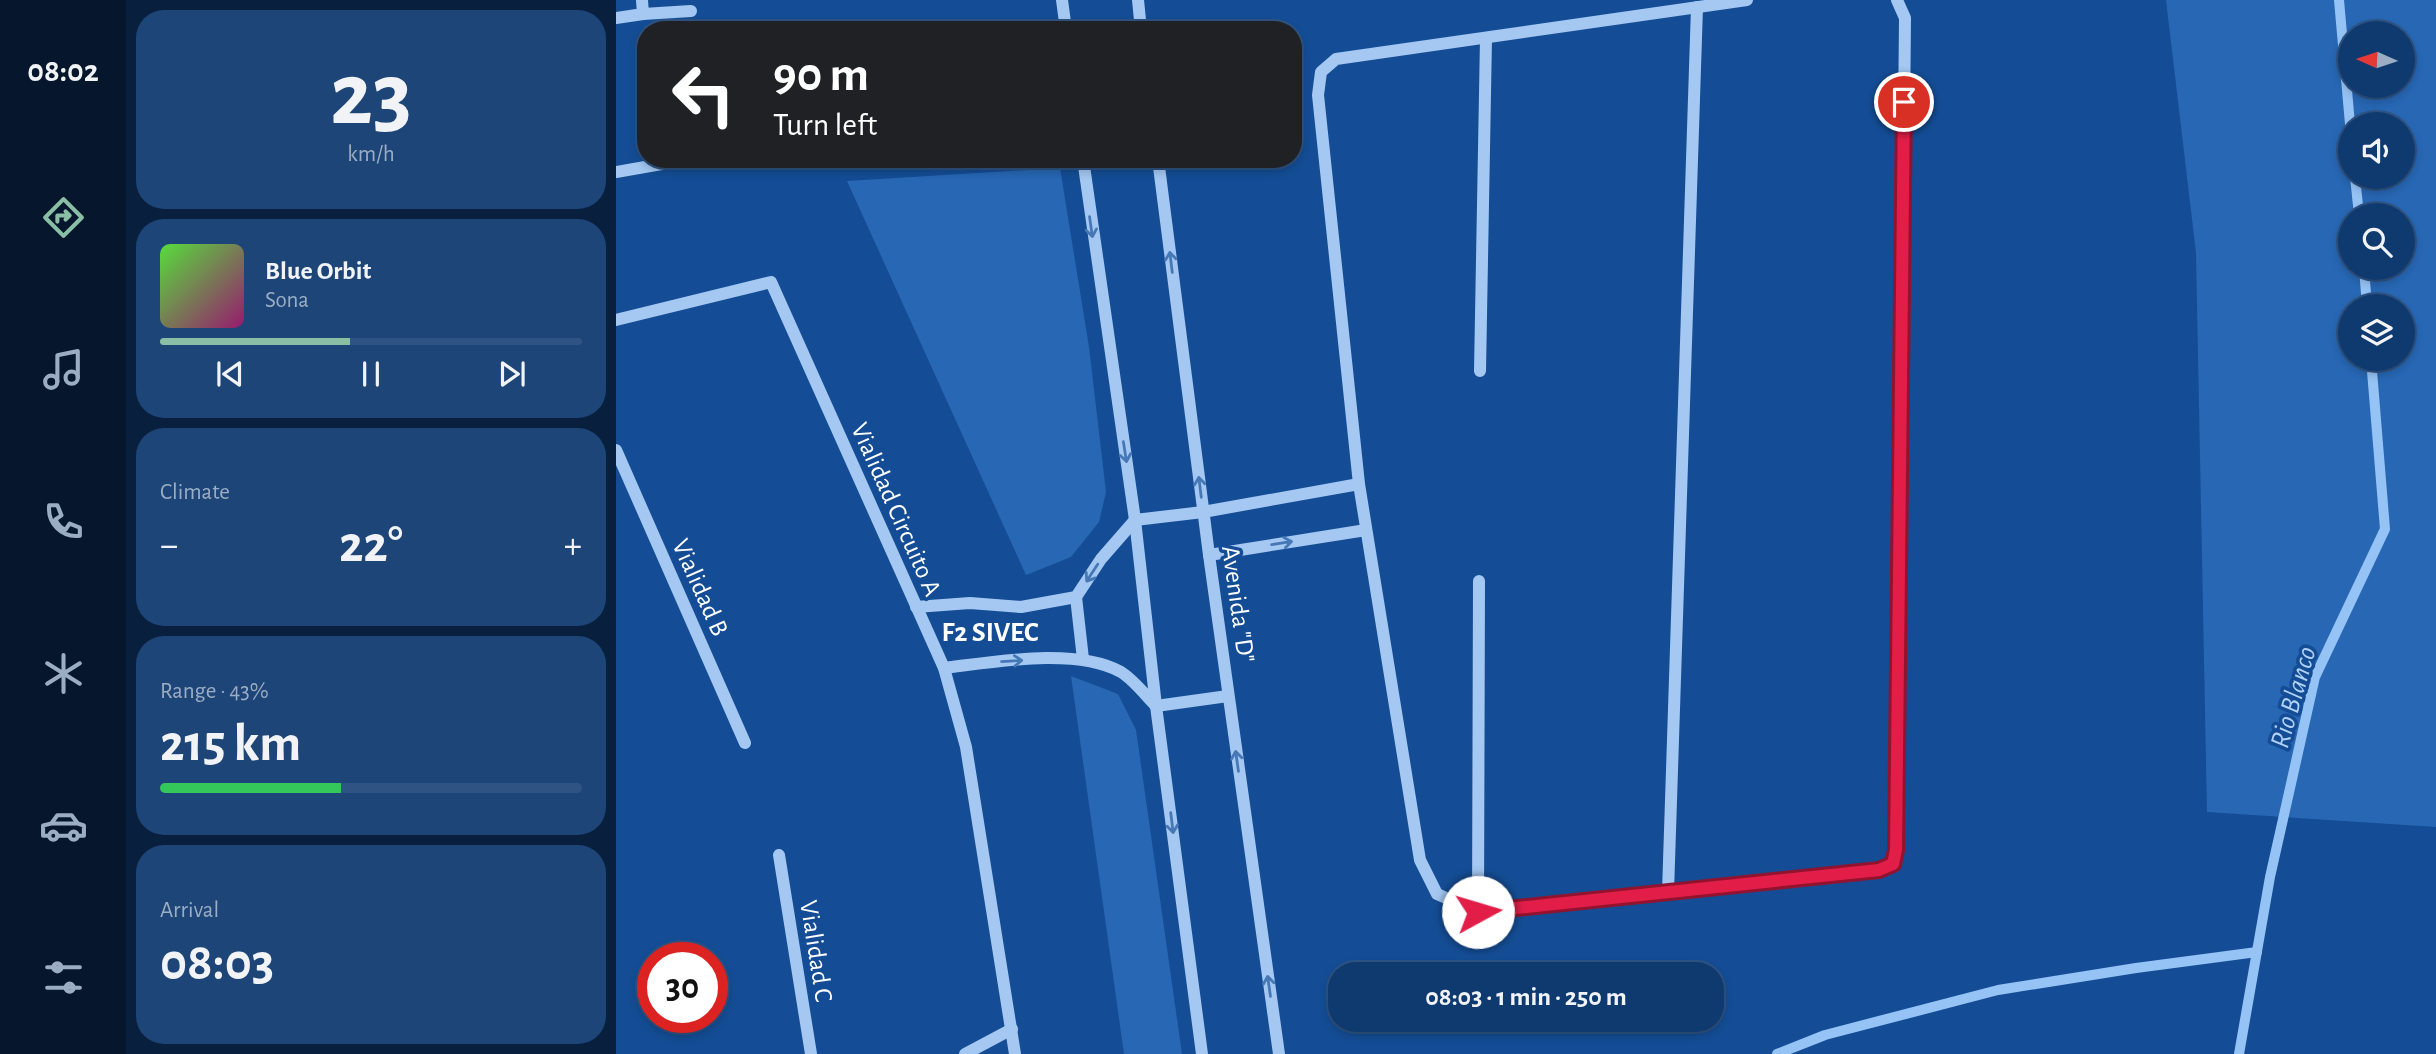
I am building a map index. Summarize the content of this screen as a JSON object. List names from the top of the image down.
{
  "streets": {
    "street": [
      "Vialidad Circuito A",
      "Vialidad B",
      "Avenida \"D\"",
      "Vialidad C"
    ]
  },
  "districts": ["F2 SIVEC"],
  "water": ["Rio Blanco"],
  "north": "left",
  "page": {
    "tabs": "08:02",
    "tile": [
      ["23", "km/h"],
      "Climate",
      ["Range · 43%", "215 km"],
      ["Arrival", "08:03"]
    ],
    "turn": ["90 m", "Turn left"],
    "song": ["Blue Orbit", "Sona"],
    "heat": ["−", "22°", "+"],
    "limit": "30",
    "trip": "08:03 · 1 min · 250 m"
  }
}
